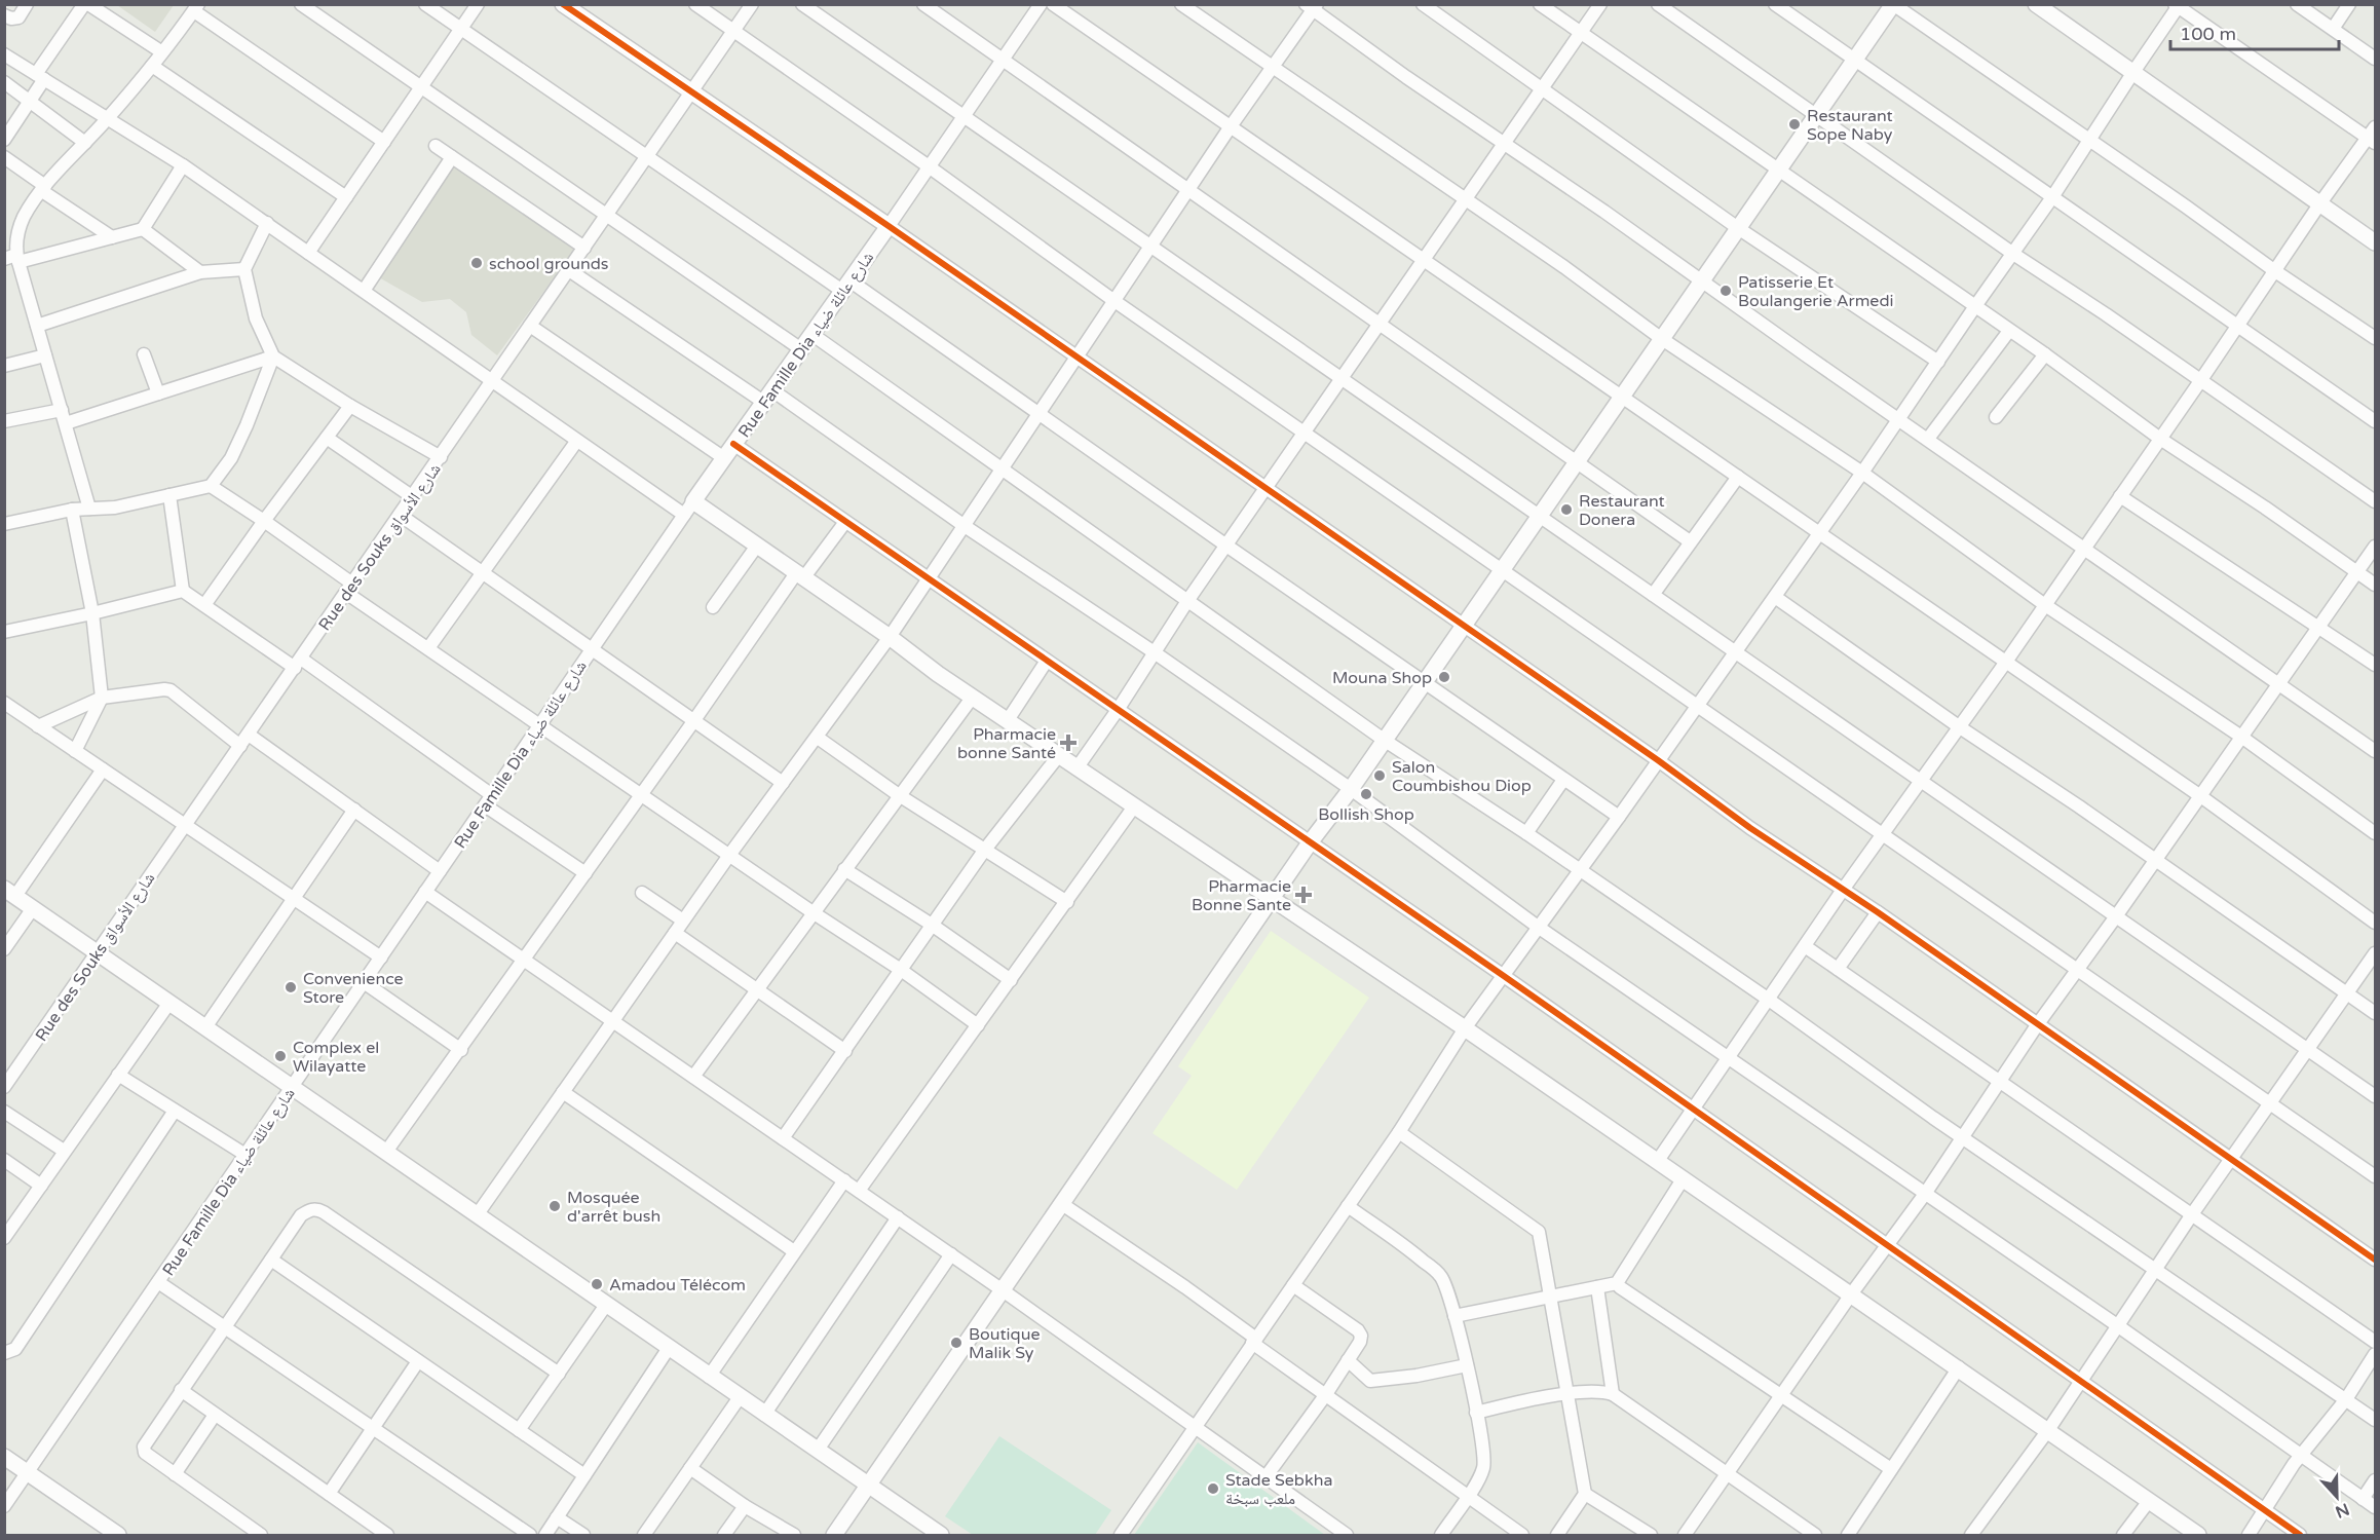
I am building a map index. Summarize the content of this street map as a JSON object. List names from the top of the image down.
{
  "streets": {
    "street": ["Rue Famille Dia شارع عائلة ضياء", "Rue des Souks شارع الأسواق"]
  },
  "places": {
    "other": [
      "Restaurant Sope Naby",
      "school grounds",
      "Patisserie Et Boulangerie Armedi",
      "Restaurant Donera",
      "Mouna Shop",
      "Salon Coumbishou Diop",
      "Bollish Shop",
      "Convenience Store",
      "Complex el Wilayatte",
      "Mosquée d'arrêt bush",
      "Amadou Télécom",
      "Boutique Malik Sy",
      "Stade Sebkha ملعب سبخة"
    ],
    "health": ["Pharmacie bonne Santé", "Pharmacie Bonne Sante"]
  },
  "scale_bar": "100 m",
  "north": "bottom"
}
